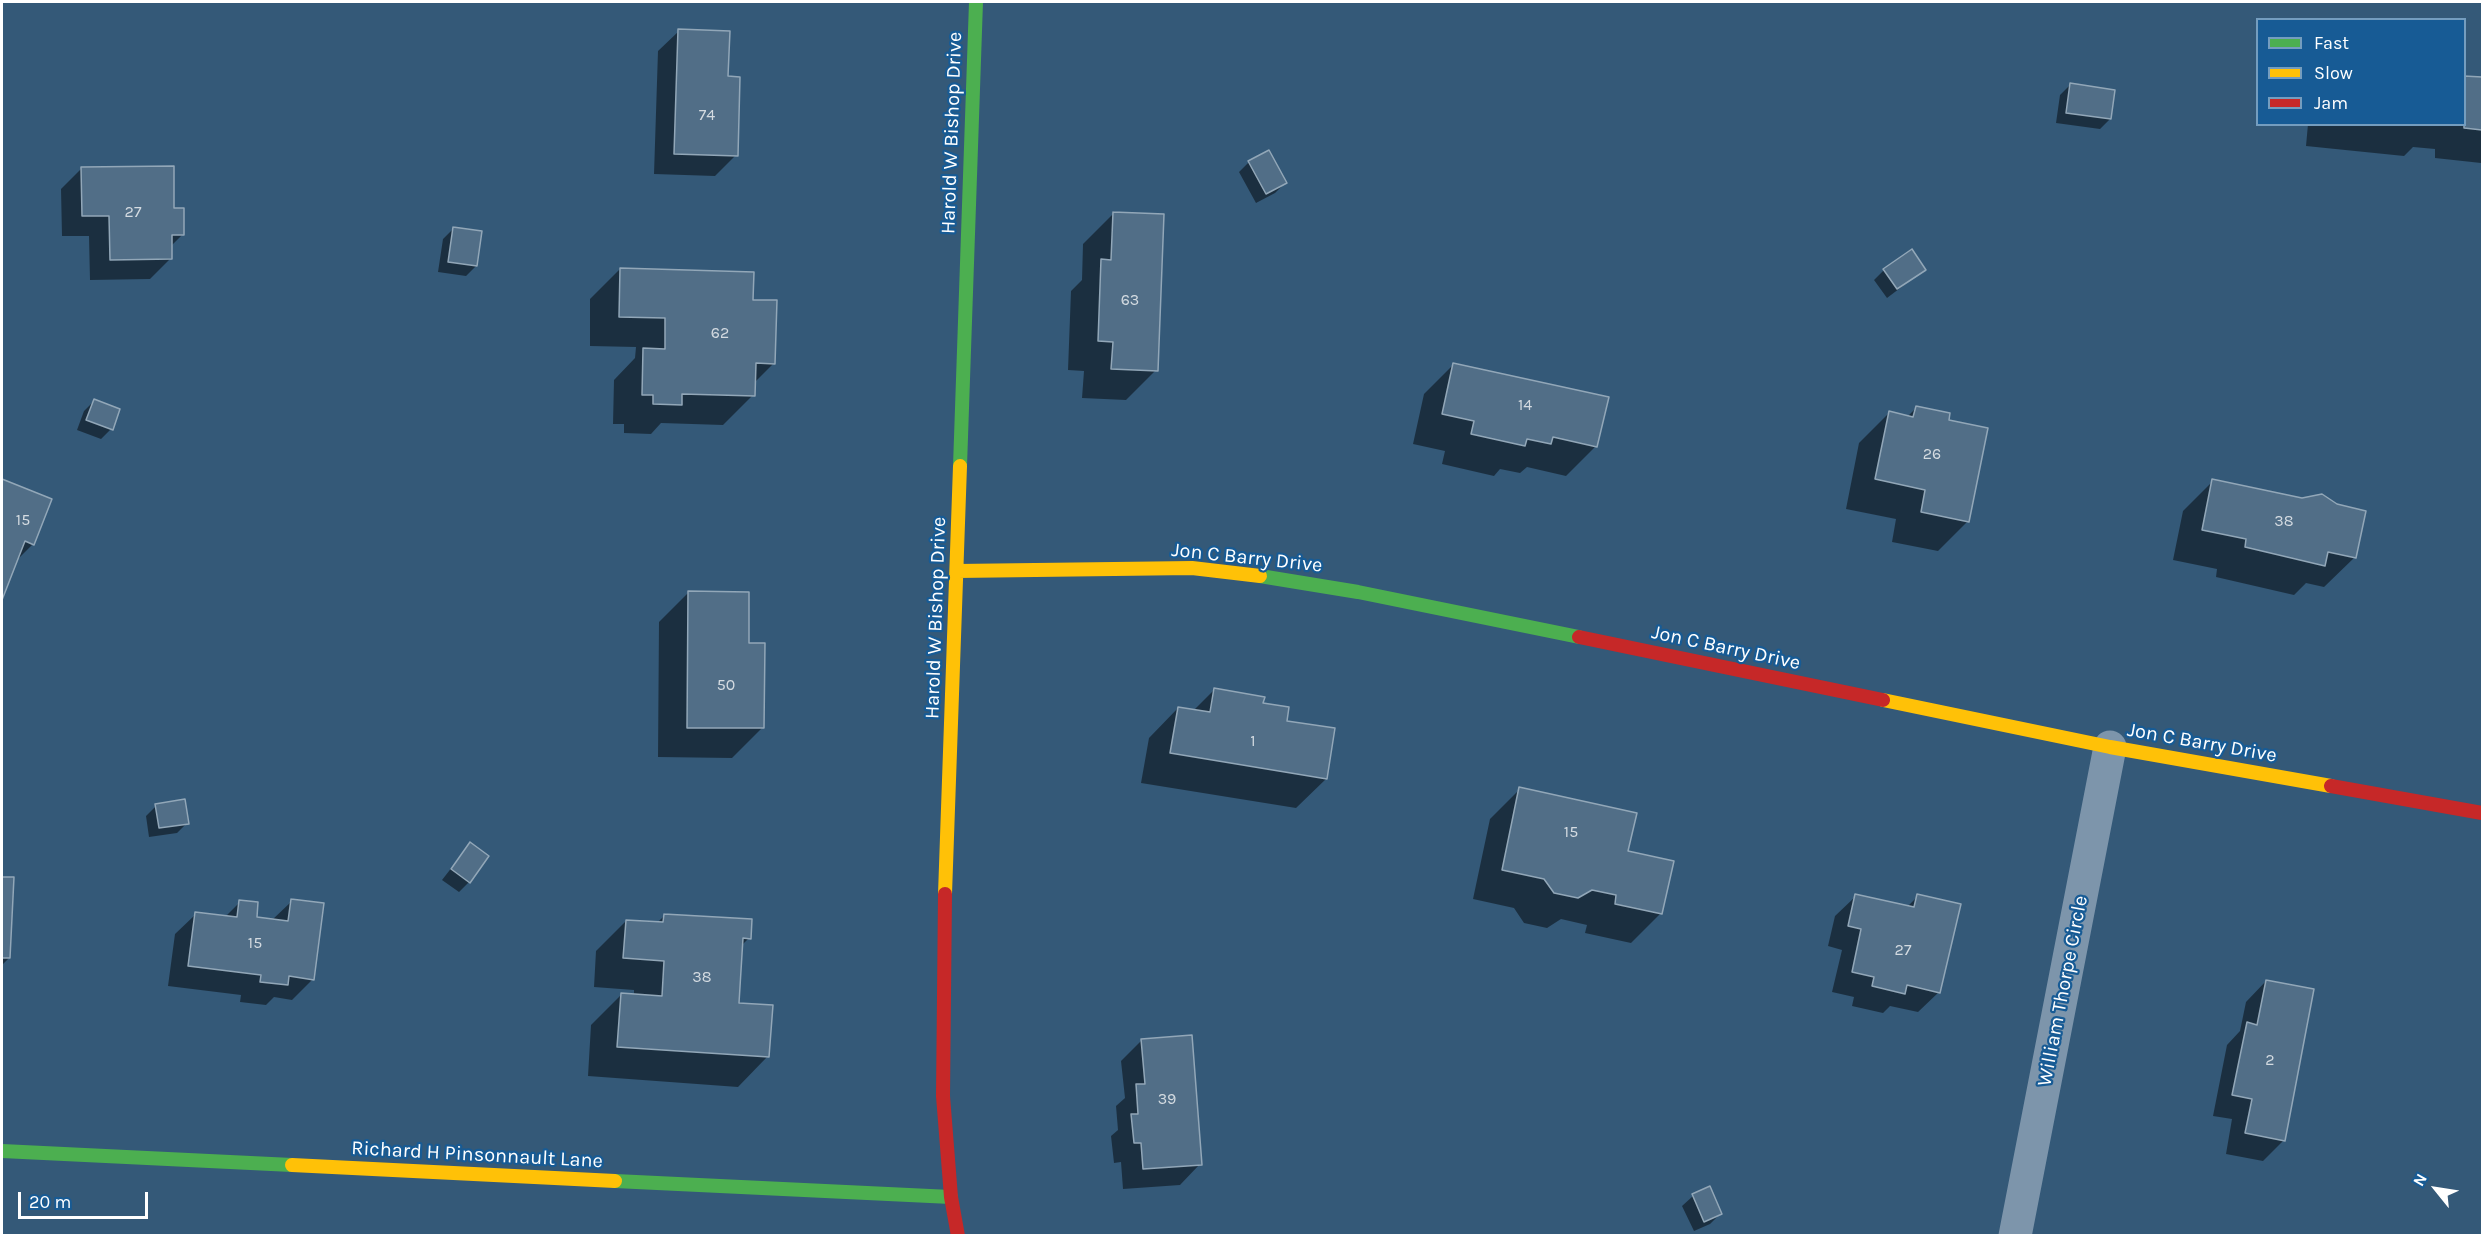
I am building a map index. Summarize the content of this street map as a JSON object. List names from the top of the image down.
{
  "streets": {
    "street": [
      "Harold W Bishop Drive",
      "Jon C Barry Drive",
      "William Thorpe Circle",
      "Richard H Pinsonnault Lane"
    ]
  },
  "crossings": [
    ["Harold W Bishop Drive", "Jon C Barry Drive"],
    ["Harold W Bishop Drive", "Richard H Pinsonnault Lane"],
    ["Jon C Barry Drive", "William Thorpe Circle"]
  ],
  "house_numbers": [
    "74",
    "27",
    "63",
    "62",
    "14",
    "26",
    "15",
    "38",
    "50",
    "1",
    "15",
    "15",
    "27",
    "38",
    "2",
    "39"
  ],
  "legend": ["Fast", "Slow", "Jam"],
  "scale_bar": "20 m",
  "north": "top left"
}
